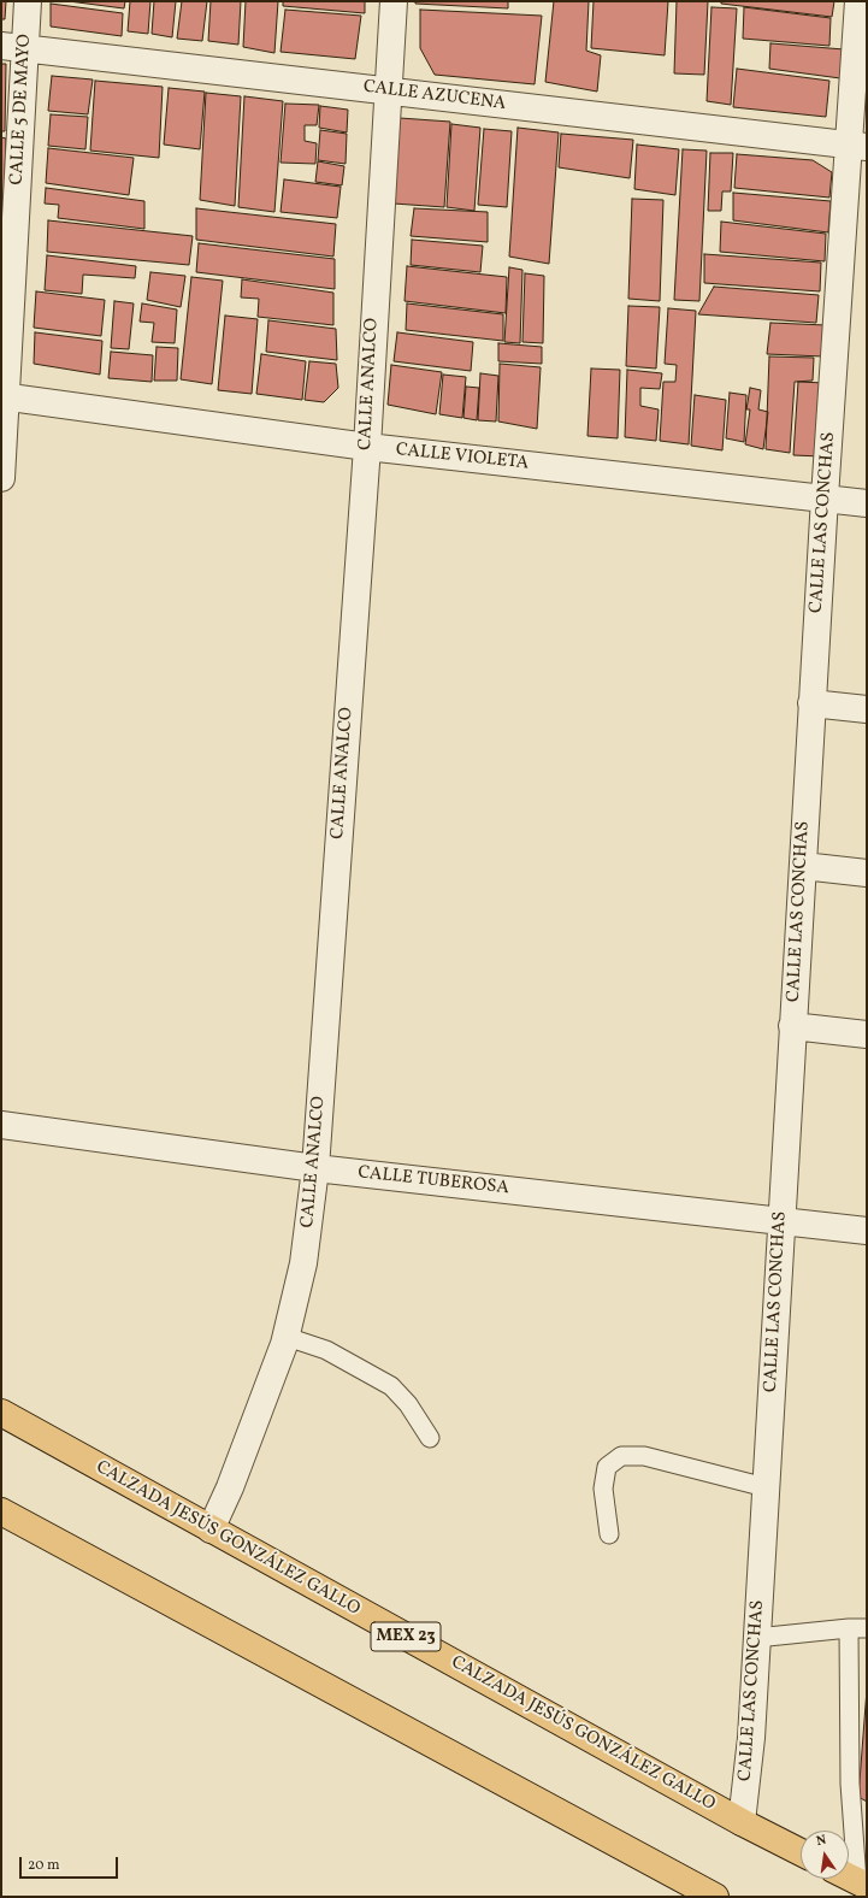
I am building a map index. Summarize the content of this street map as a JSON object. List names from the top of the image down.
{
  "streets": {
    "main road": ["CALZADA JESÚS GONZÁLEZ GALLO", "MEX 23"],
    "street": [
      "CALLE AZUCENA",
      "CALLE 5 DE MAYO",
      "CALLE ANALCO",
      "CALLE VIOLETA",
      "CALLE LAS CONCHAS",
      "CALLE TUBEROSA"
    ]
  },
  "crossings": [
    ["CALLE AZUCENA", "CALLE 5 DE MAYO"],
    ["CALLE AZUCENA", "CALLE ANALCO"],
    ["CALLE AZUCENA", "CALLE LAS CONCHAS"],
    ["CALLE 5 DE MAYO", "CALLE VIOLETA"],
    ["CALLE ANALCO", "CALLE VIOLETA"],
    ["CALLE ANALCO", "CALLE TUBEROSA"],
    ["CALLE ANALCO", "CALZADA JESÚS GONZÁLEZ GALLO"],
    ["CALLE VIOLETA", "CALLE LAS CONCHAS"],
    ["CALLE LAS CONCHAS", "CALLE TUBEROSA"],
    ["CALLE LAS CONCHAS", "CALZADA JESÚS GONZÁLEZ GALLO"]
  ],
  "scale_bar": "20 m",
  "north": "top"
}
